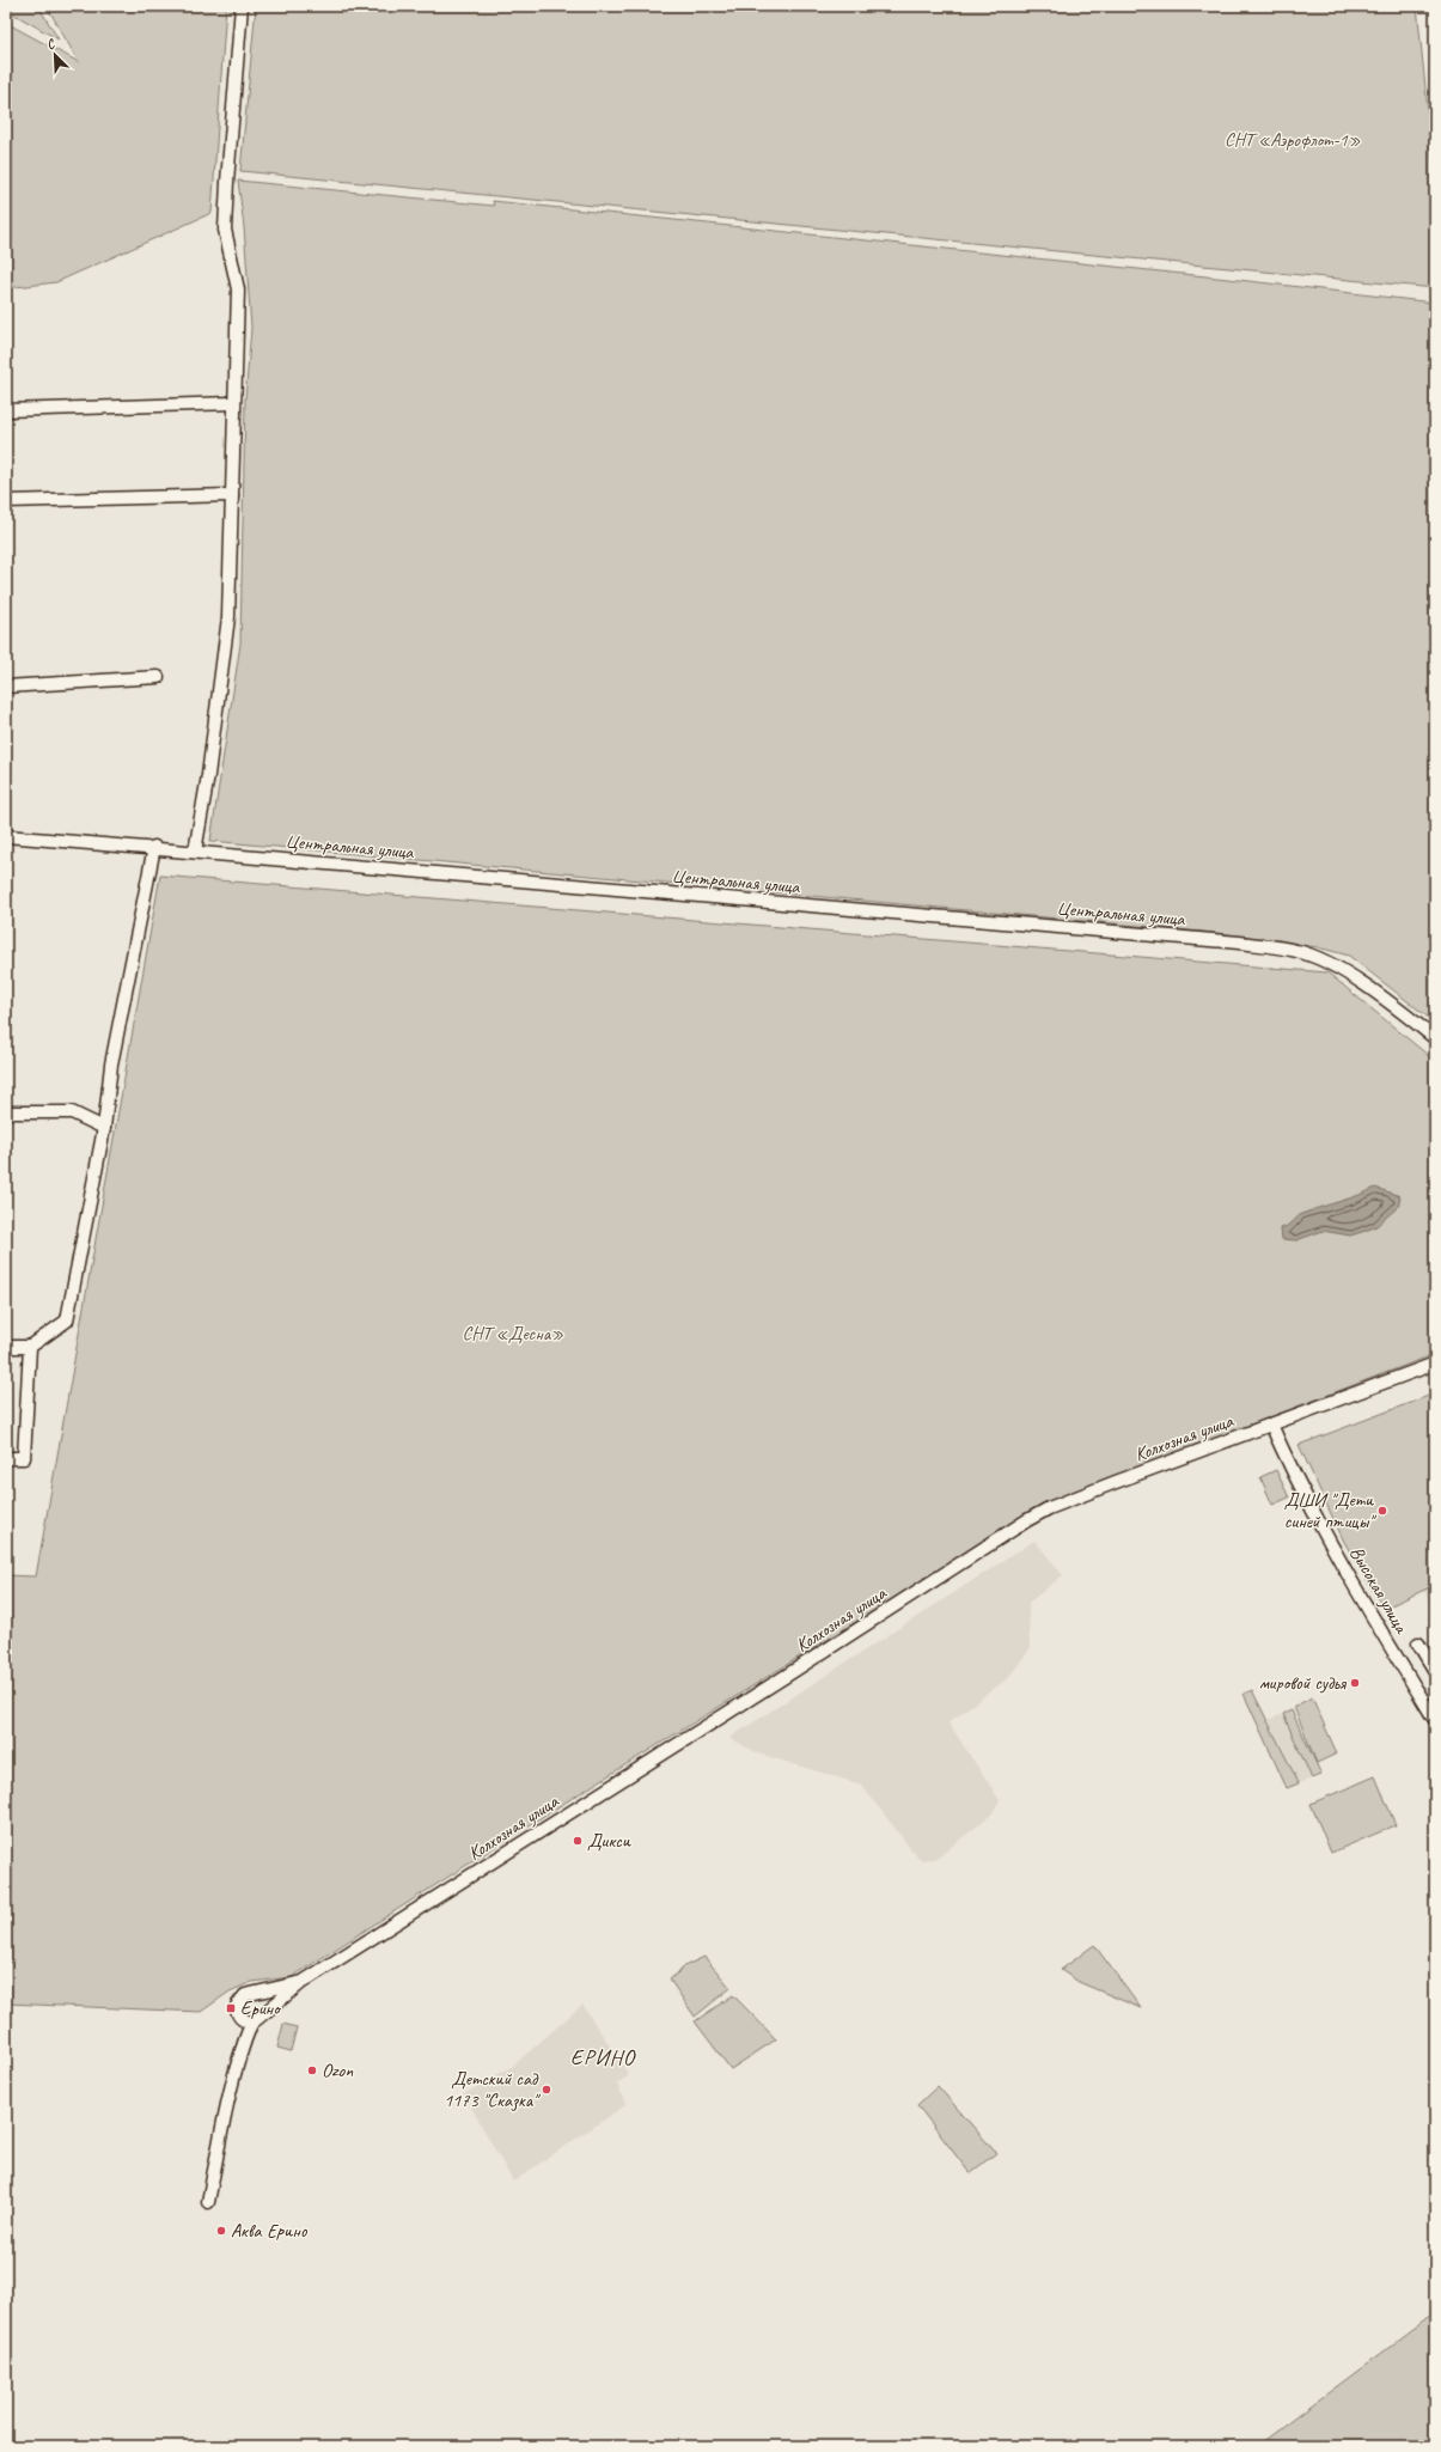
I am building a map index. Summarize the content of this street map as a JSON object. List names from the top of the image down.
{
  "streets": {
    "street": ["Центральная улица", "Колхозная улица", "Высокая улица"]
  },
  "crossings": [
    ["Колхозная улица", "Высокая улица"]
  ],
  "districts": ["ЕРИНО"],
  "parks": ["СНТ «Аэрофлот-1»", "СНТ «Десна»"],
  "places": {
    "other": [
      "ДШИ \"Дети синей птицы\"",
      "мировой судья",
      "Дикси",
      "Ozon",
      "Детский сад 1173 \"Сказка\"",
      "Аква Ерино"
    ],
    "transit": ["Ерино"]
  },
  "north": "top left"
}
